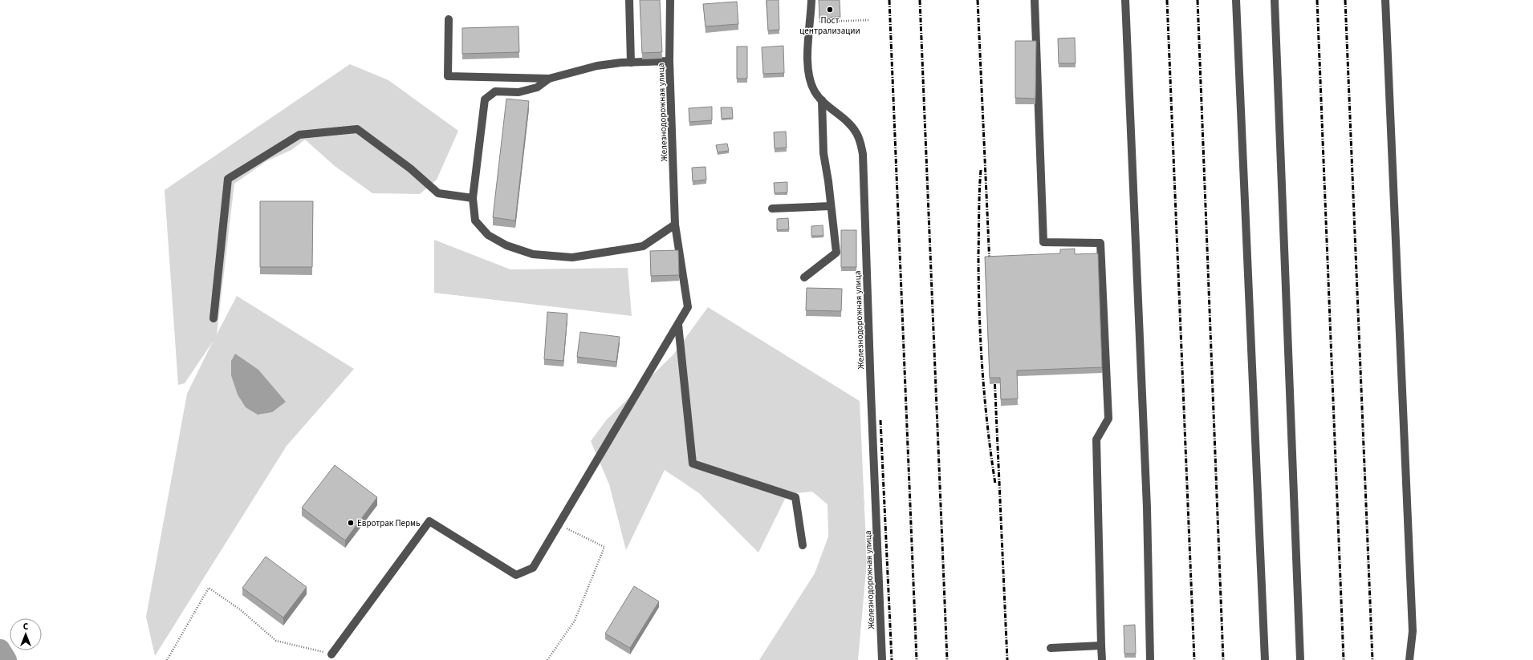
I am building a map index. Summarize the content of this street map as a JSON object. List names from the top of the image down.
{
  "streets": {
    "street": ["Железнодорожная улица"]
  },
  "places": ["Пост централизации", "Евротрак Пермь"],
  "north": "top"
}
